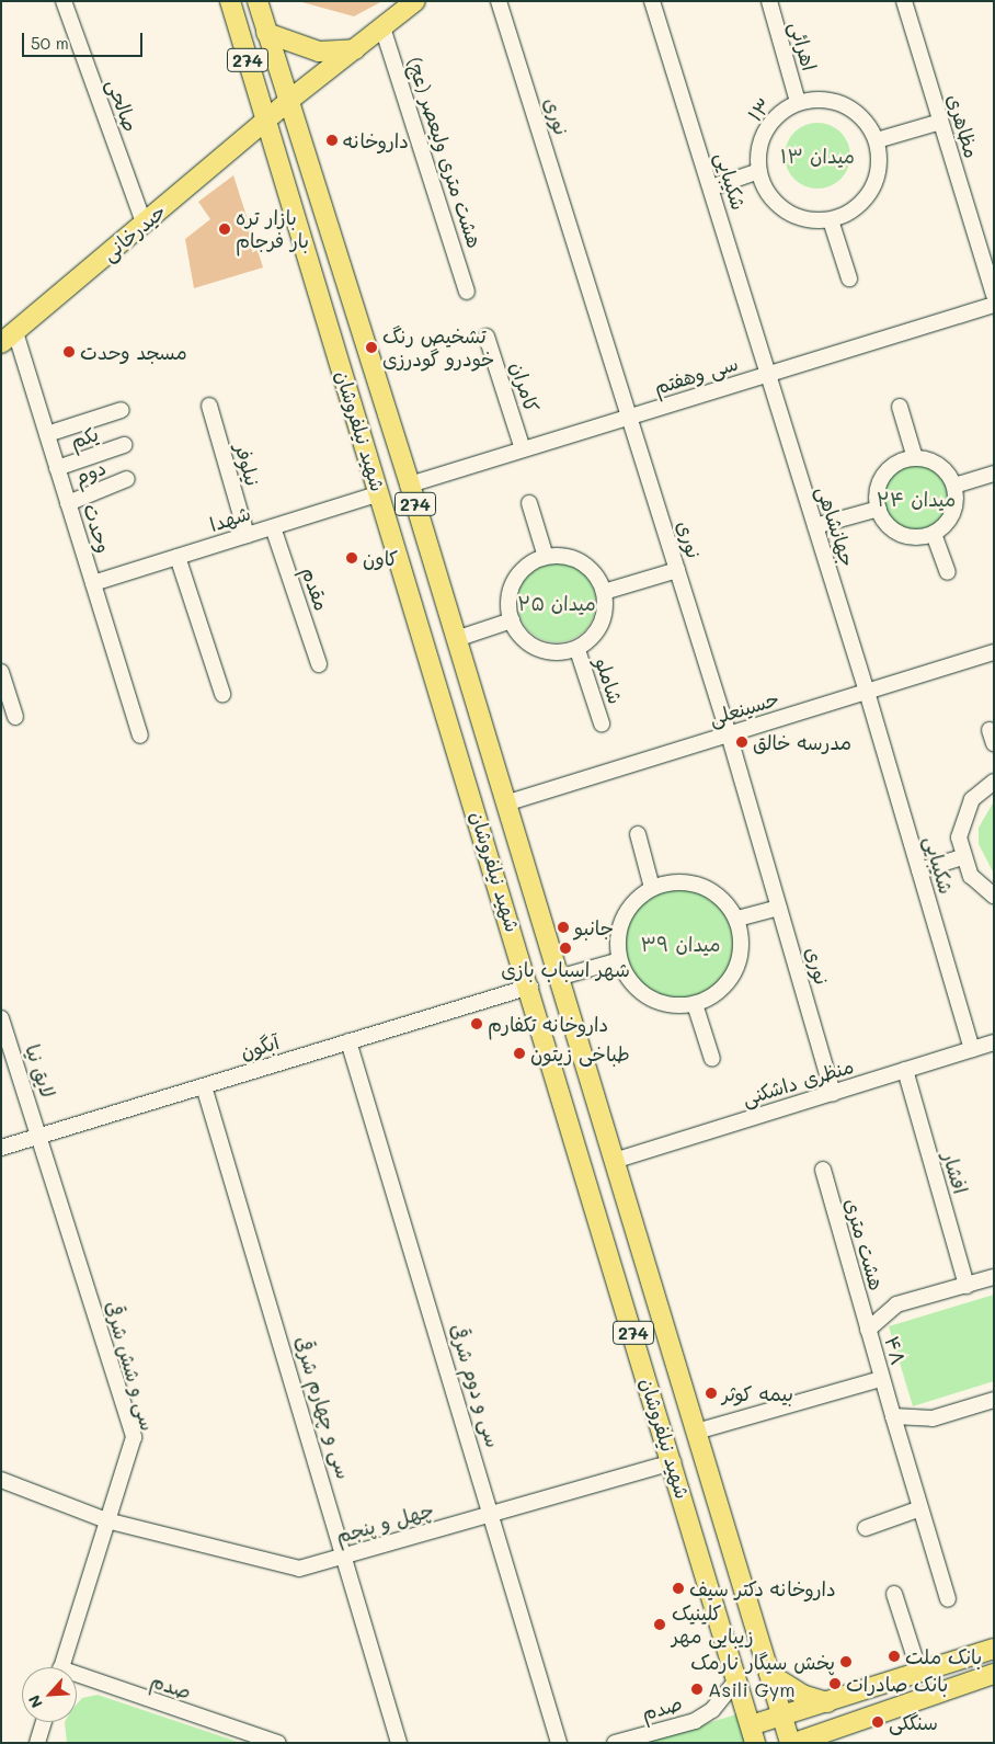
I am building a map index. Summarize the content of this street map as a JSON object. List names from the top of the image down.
{
  "streets": {
    "main road": ["274", "حیدرخانی", "شهید نیلفروشان"],
    "street": [
      "اهرائی",
      "صالحی",
      "۱۳",
      "نوری",
      "مظاهری",
      "هشت متری ولیعصر (عج)",
      "شکیبایی",
      "سی وهفتم",
      "کامران",
      "یکم",
      "نیلوفر",
      "دوم",
      "شهدا",
      "جهانشاهی",
      "وحدت",
      "مقدم",
      "شاملو",
      "حسینعلی",
      "آبگون",
      "لایق نیا",
      "منظری داشکنی",
      "افشار",
      "هشت متری",
      "۴۸",
      "سی و شش شرقی",
      "سی و دوم شرقی",
      "سی و چهارم شرقی",
      "چهل و پنجم",
      "صدم"
    ]
  },
  "crossings": [
    ["اهرائی", "۱۳"],
    ["274", "حیدرخانی"],
    ["274", "سی وهفتم"],
    ["274", "شهید نیلفروشان"],
    ["274", "حسینعلی"],
    ["صالحی", "حیدرخانی"],
    ["نوری", "سی وهفتم"],
    ["نوری", "حسینعلی"],
    ["نوری", "منظری داشکنی"],
    ["شکیبایی", "سی وهفتم"],
    ["شکیبایی", "جهانشاهی"],
    ["شکیبایی", "حسینعلی"],
    ["شکیبایی", "منظری داشکنی"],
    ["حیدرخانی", "شهید نیلفروشان"],
    ["حیدرخانی", "وحدت"],
    ["سی وهفتم", "کامران"],
    ["سی وهفتم", "جهانشاهی"],
    ["شهید نیلفروشان", "شهدا"],
    ["شهید نیلفروشان", "آبگون"],
    ["شهید نیلفروشان", "منظری داشکنی"],
    ["شهید نیلفروشان", "چهل و پنجم"],
    ["شهید نیلفروشان", "صدم"],
    ["یکم", "وحدت"],
    ["نیلوفر", "شهدا"],
    ["دوم", "وحدت"],
    ["شهدا", "وحدت"],
    ["شهدا", "مقدم"],
    ["جهانشاهی", "حسینعلی"],
    ["آبگون", "لایق نیا"],
    ["آبگون", "سی و شش شرقی"],
    ["آبگون", "سی و دوم شرقی"],
    ["آبگون", "سی و چهارم شرقی"],
    ["لایق نیا", "سی و شش شرقی"],
    ["منظری داشکنی", "افشار"],
    ["افشار", "۴۸"],
    ["هشت متری", "۴۸"],
    ["سی و شش شرقی", "چهل و پنجم"],
    ["سی و دوم شرقی", "چهل و پنجم"],
    ["سی و چهارم شرقی", "چهل و پنجم"]
  ],
  "parks": [
    "میدان ۱۳",
    "میدان ۲۴",
    "میدان ۲۵",
    "میدان ۳۹"
  ],
  "places": [
    "داروخانه",
    "بازار تره بار فرجام",
    "تشخیص رنگ خودرو گودرزی",
    "مسجد وحدت",
    "کاون",
    "مدرسه خالق",
    "جانبو",
    "شهر اسباب بازی",
    "داروخانه تکفارم",
    "طباخی زیتون",
    "بیمه کوثر",
    "داروخانه دکتر سیف",
    "کلینیک زیبایی مهر",
    "بانک ملت",
    "پخش سیگار نارمک",
    "بانک صادرات",
    "Asili Gym",
    "سنگکی"
  ],
  "scale_bar": "50 m",
  "north": "bottom left"
}
